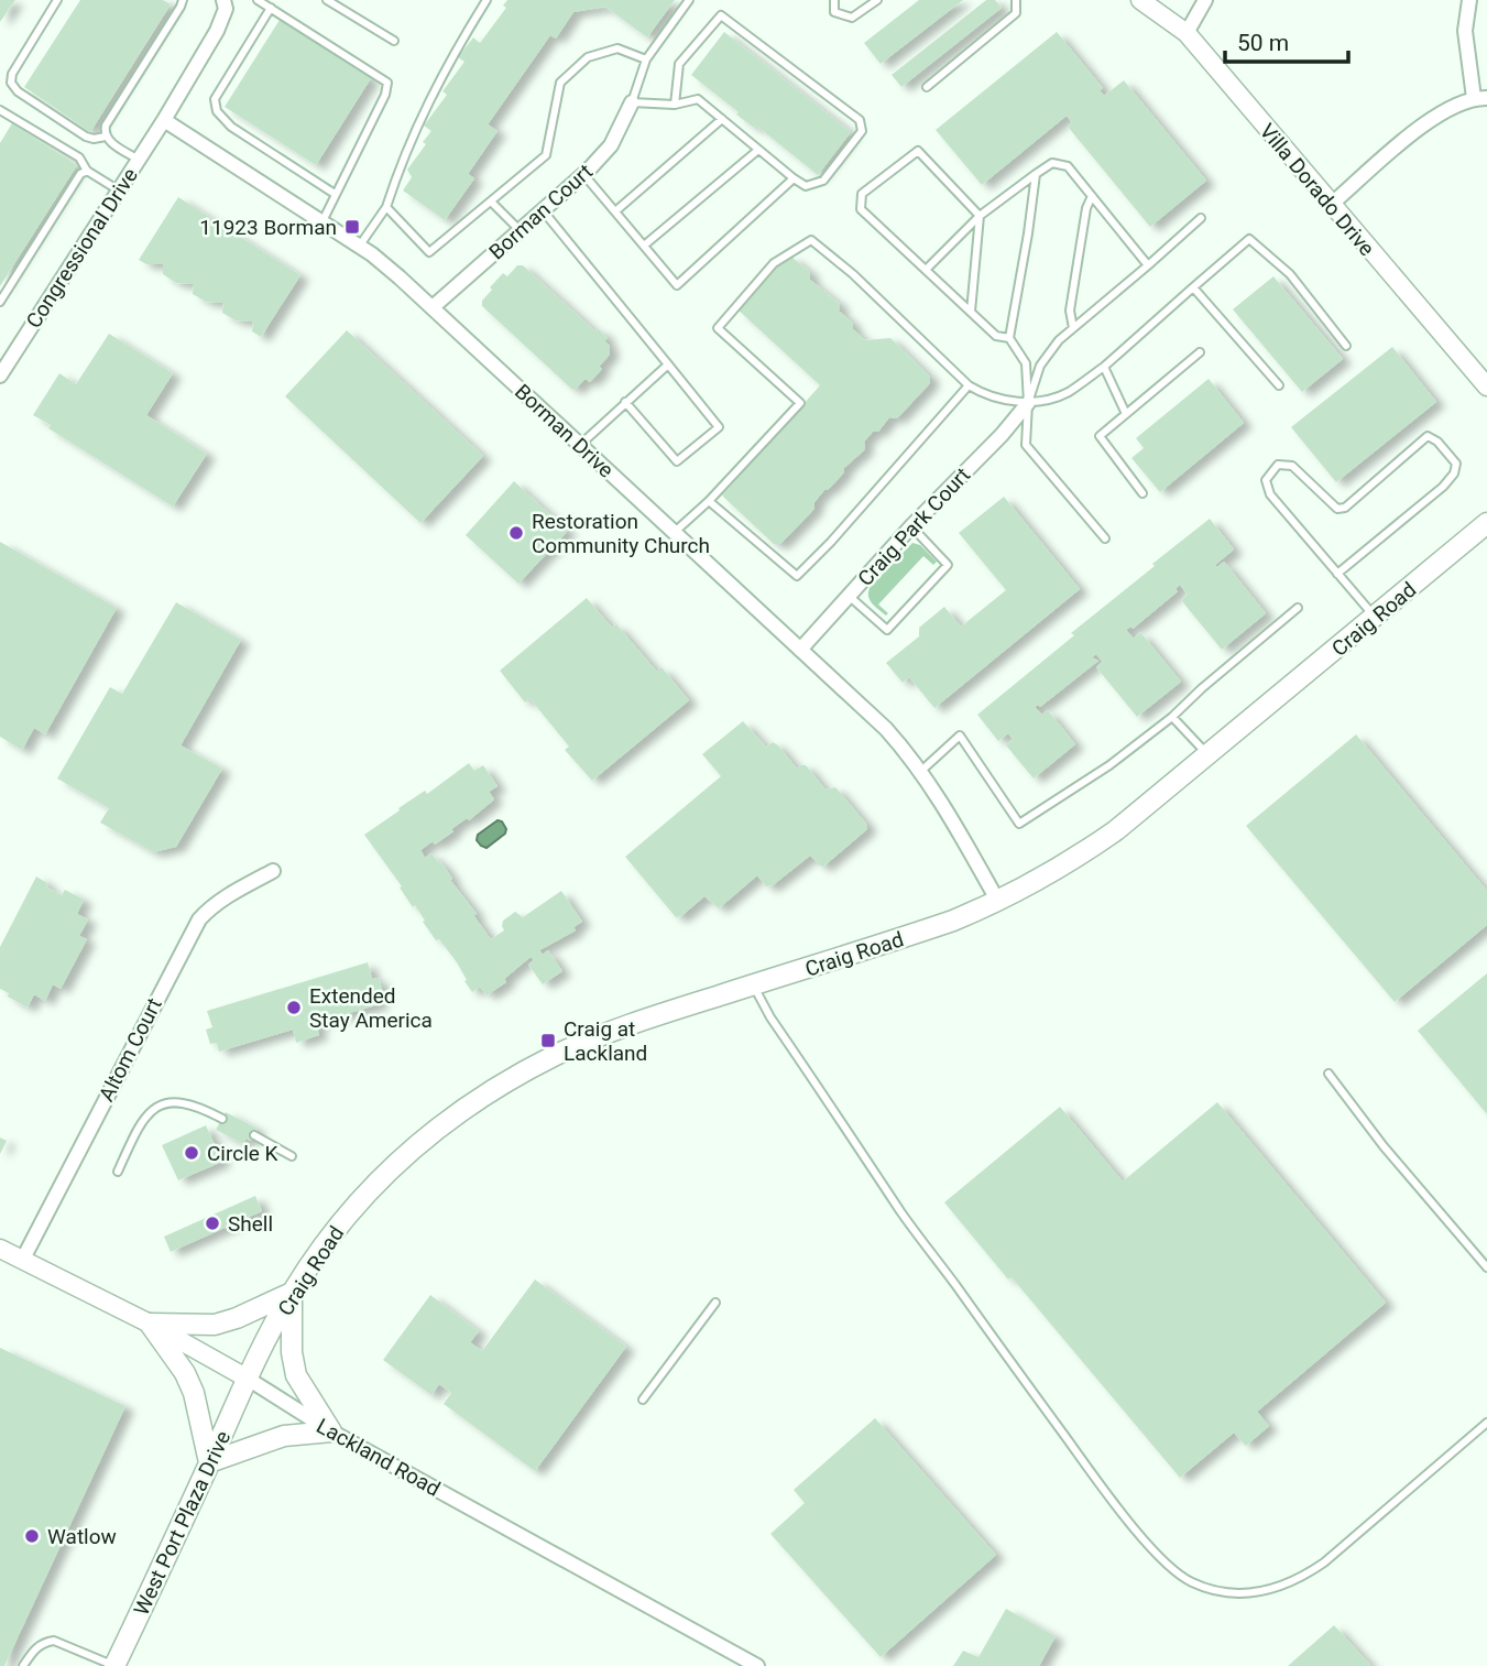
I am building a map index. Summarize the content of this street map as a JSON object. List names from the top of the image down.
{
  "streets": {
    "main road": ["Craig Road", "West Port Plaza Drive"],
    "street": [
      "Villa Dorado Drive",
      "Borman Court",
      "Congressional Drive",
      "Borman Drive",
      "Craig Park Court",
      "Altom Court",
      "Lackland Road"
    ]
  },
  "crossings": [
    ["Borman Court", "Borman Drive"],
    ["Congressional Drive", "Borman Drive"],
    ["Borman Drive", "Craig Park Court"],
    ["Borman Drive", "Craig Road"],
    ["Craig Road", "Lackland Road"],
    ["Craig Road", "West Port Plaza Drive"],
    ["Altom Court", "Lackland Road"],
    ["Lackland Road", "West Port Plaza Drive"]
  ],
  "places": {
    "transit": ["11923 Borman", "Craig at Lackland"],
    "other": [
      "Restoration Community Church",
      "Extended Stay America",
      "Circle K",
      "Shell",
      "Watlow"
    ]
  },
  "scale_bar": "50 m"
}
